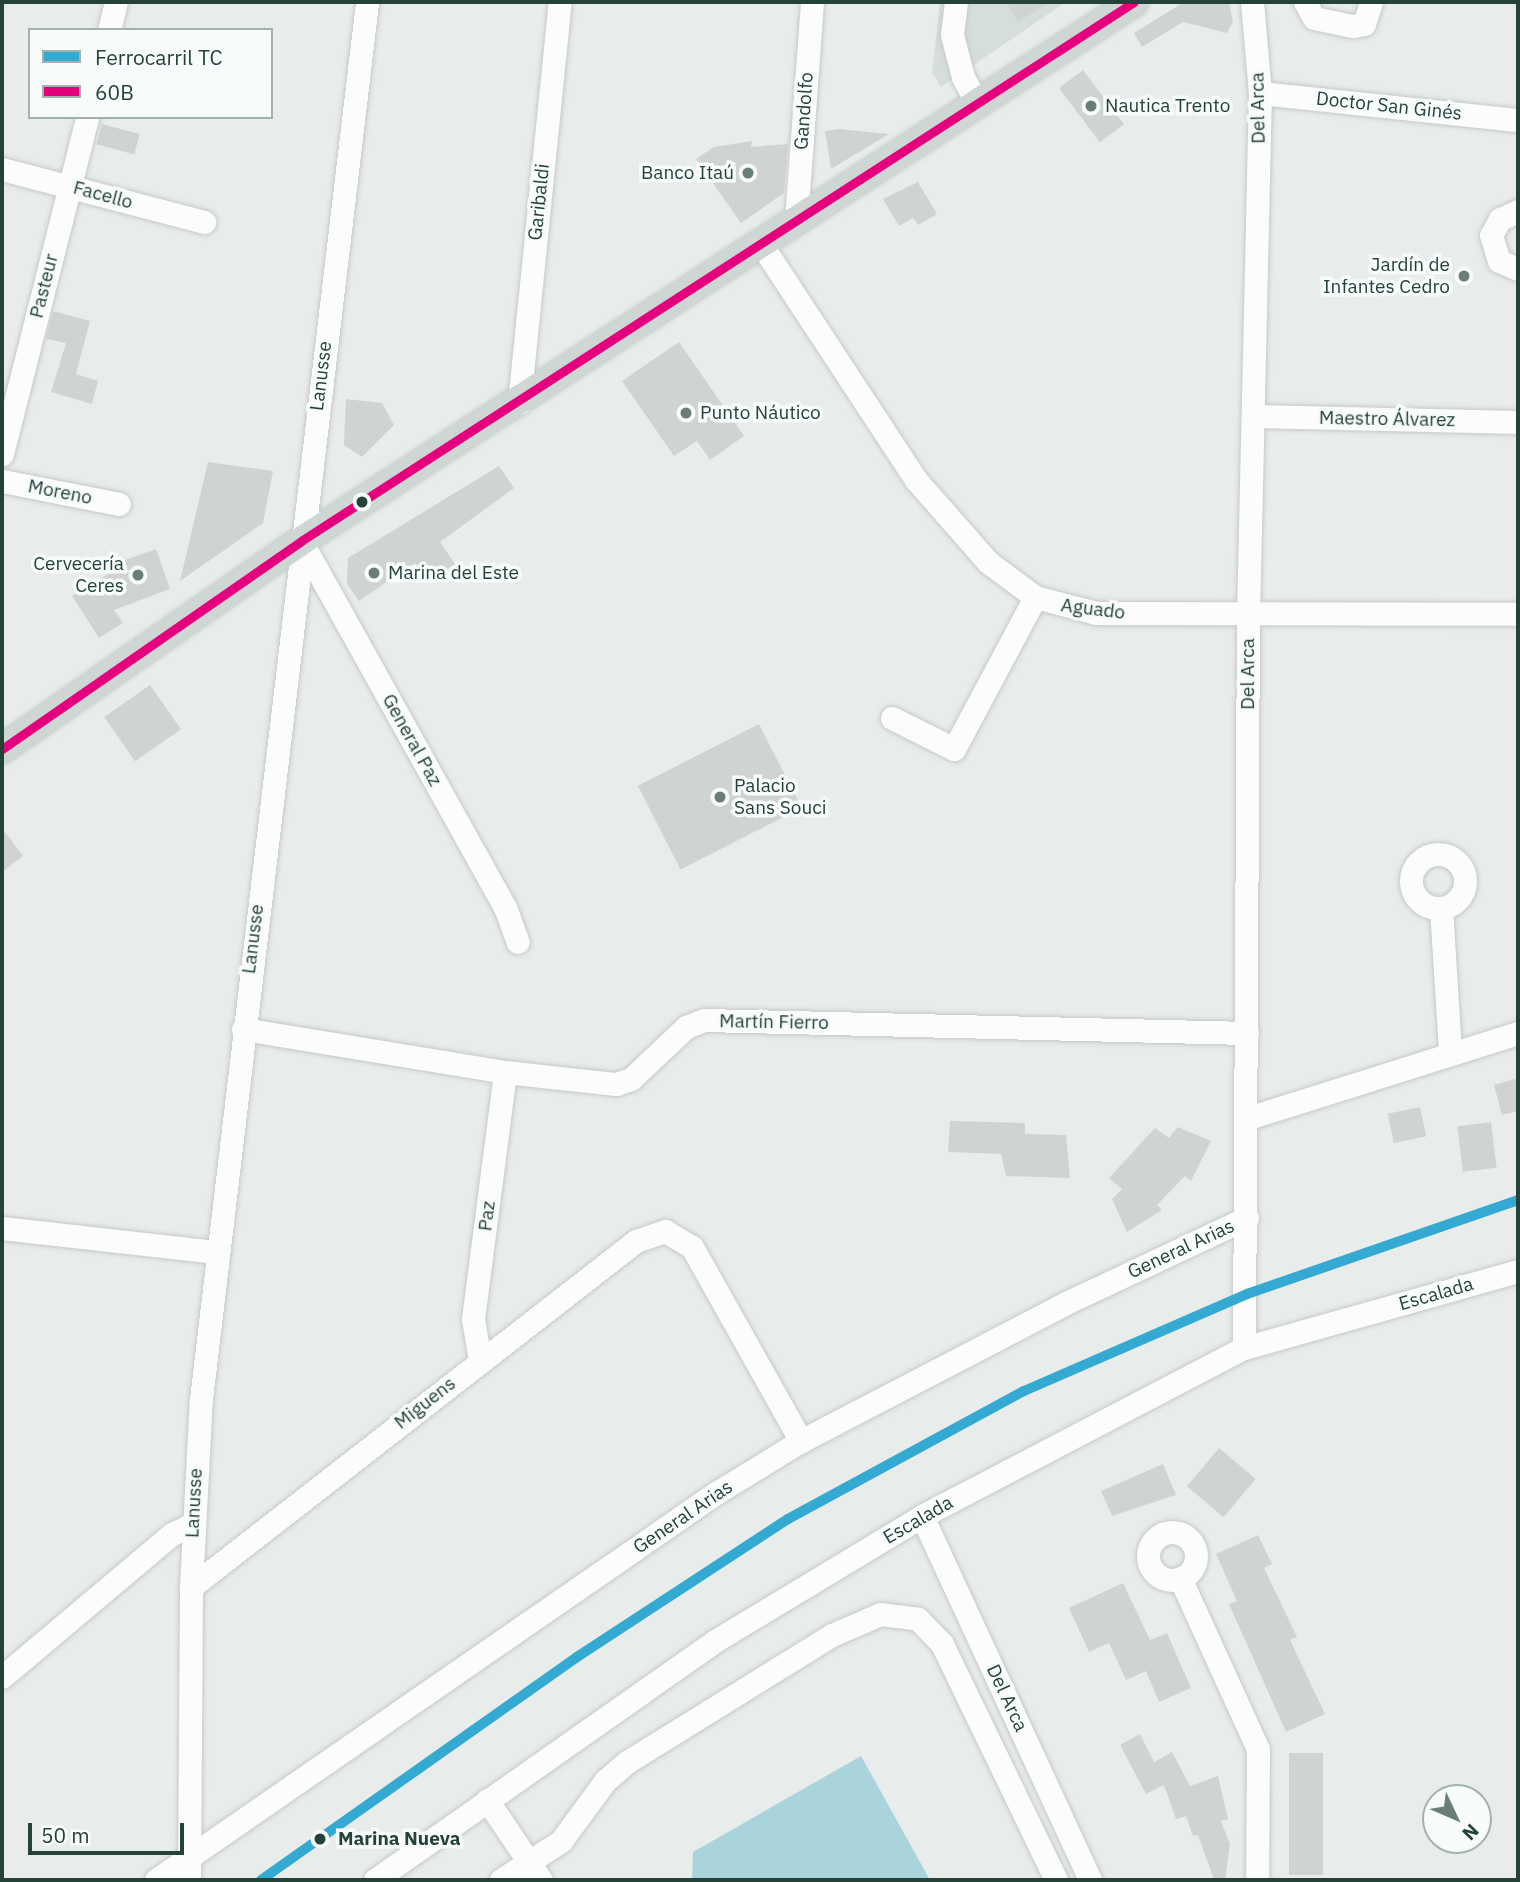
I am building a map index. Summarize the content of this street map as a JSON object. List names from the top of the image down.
{
  "streets": {
    "street": [
      "Doctor San Ginés",
      "Del Arca",
      "Gandolfo",
      "Facello",
      "Garibaldi",
      "Pasteur",
      "Lanusse",
      "Maestro Álvarez",
      "Moreno",
      "Aguado",
      "General Paz",
      "Martín Fierro",
      "Paz",
      "General Arias",
      "Escalada",
      "Miguens"
    ]
  },
  "crossings": [
    ["Doctor San Ginés", "Del Arca"],
    ["Del Arca", "Maestro Álvarez"],
    ["Del Arca", "Aguado"],
    ["Del Arca", "Martín Fierro"],
    ["Del Arca", "General Arias"],
    ["Del Arca", "Escalada"],
    ["Facello", "Pasteur"],
    ["Lanusse", "General Paz"],
    ["Lanusse", "Martín Fierro"],
    ["Lanusse", "General Arias"],
    ["Lanusse", "Miguens"],
    ["Martín Fierro", "Paz"],
    ["Paz", "Miguens"],
    ["General Arias", "Miguens"]
  ],
  "places": [
    "Nautica Trento",
    "Banco Itaú",
    "Jardín de Infantes Cedro",
    "Punto Náutico",
    "Marina del Este",
    "Cervecería Ceres",
    "Palacio Sans Souci",
    "Marina Nueva"
  ],
  "lines": ["transit line 60B", "rail line TC"],
  "legend": ["Ferrocarril TC", "60B"],
  "scale_bar": "50 m",
  "north": "bottom right"
}
